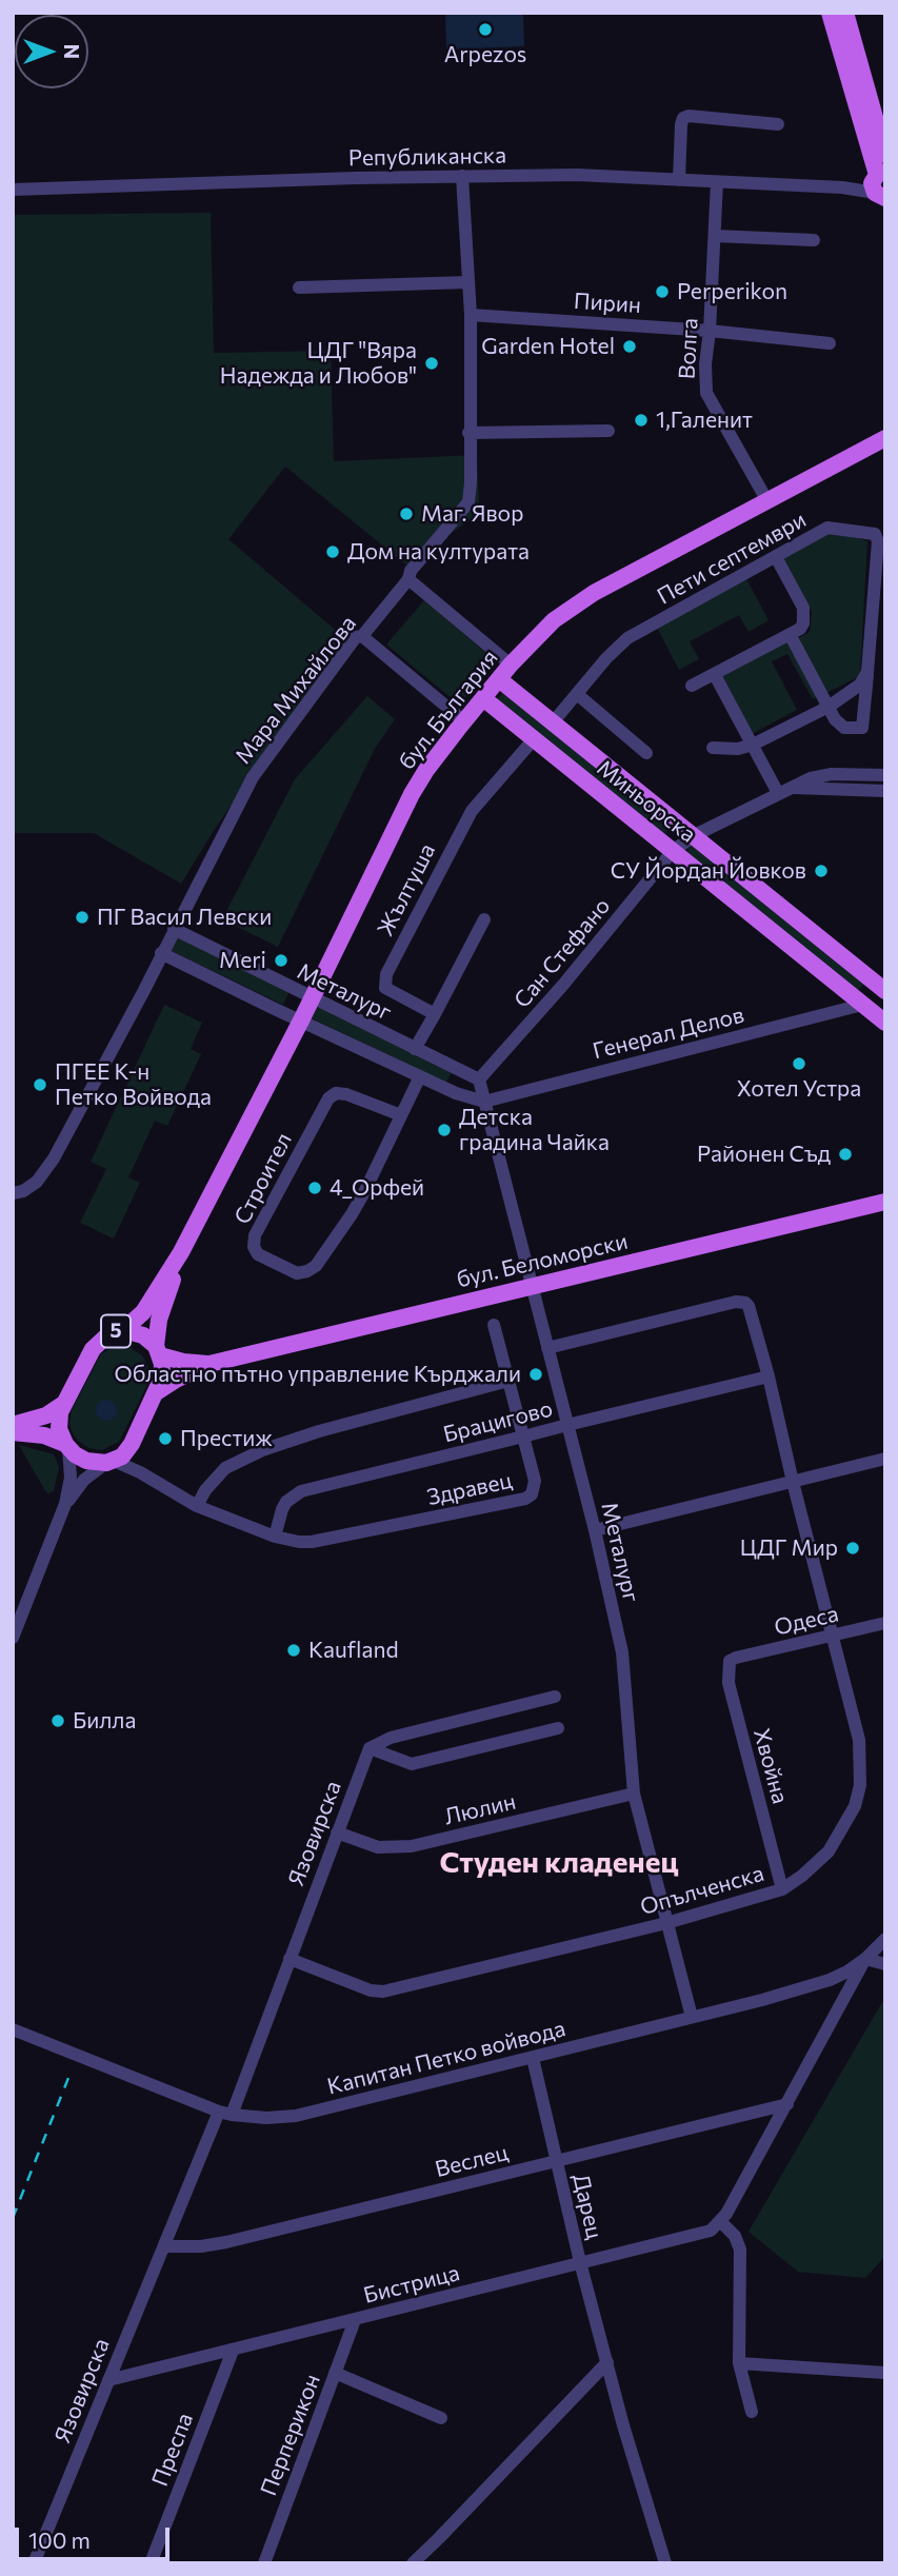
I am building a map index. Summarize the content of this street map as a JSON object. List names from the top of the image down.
{
  "streets": {
    "main road": [
      "бул. България",
      "Миньорска",
      "бул. Беломорски",
      "5"
    ],
    "street": [
      "Републиканска",
      "Пирин",
      "Волга",
      "Пети септември",
      "Мара Михайлова",
      "Жълтуша",
      "Сан Стефано",
      "Металург",
      "Генерал Делов",
      "Строител",
      "Брацигово",
      "Здравец",
      "Одеса",
      "Хвойна",
      "Люлин",
      "Язовирска",
      "Опълченска",
      "Капитан Петко войвода",
      "Веслец",
      "Дарец",
      "Бистрица",
      "Перперикон",
      "Преспа"
    ]
  },
  "crossings": [
    ["Републиканска", "Волга"],
    ["Републиканска", "Мара Михайлова"],
    ["Пирин", "Волга"],
    ["Пирин", "Мара Михайлова"],
    ["Волга", "бул. България"],
    ["Пети септември", "Миньорска"],
    ["Мара Михайлова", "Металург"],
    ["бул. България", "Миньорска"],
    ["бул. България", "Металург"],
    ["бул. България", "бул. Беломорски"],
    ["бул. България", "5"],
    ["Миньорска", "Жълтуша"],
    ["Миньорска", "Сан Стефано"],
    ["Миньорска", "Генерал Делов"],
    ["Сан Стефано", "Металург"],
    ["Металург", "Генерал Делов"],
    ["Металург", "Строител"],
    ["Металург", "бул. Беломорски"],
    ["Металург", "Брацигово"],
    ["Металург", "Люлин"],
    ["Металург", "Опълченска"],
    ["Металург", "Капитан Петко войвода"],
    ["бул. Беломорски", "5"],
    ["Брацигово", "Здравец"],
    ["Брацигово", "Опълченска"],
    ["Одеса", "Хвойна"],
    ["Одеса", "Опълченска"],
    ["Хвойна", "Опълченска"],
    ["Люлин", "Язовирска"],
    ["Язовирска", "Опълченска"],
    ["Язовирска", "Капитан Петко войвода"],
    ["Язовирска", "Веслец"],
    ["Язовирска", "Бистрица"],
    ["Капитан Петко войвода", "Дарец"],
    ["Веслец", "Дарец"],
    ["Дарец", "Бистрица"],
    ["Бистрица", "Перперикон"],
    ["Бистрица", "Преспа"]
  ],
  "districts": ["Студен кладенец"],
  "places": [
    "Arpezos",
    "Perperikon",
    "Garden Hotel",
    "ЦДГ \"Вяра Надежда и Любов\"",
    "1,Галенит",
    "Маг. Явор",
    "Дом на културата",
    "СУ Йордан Йовков",
    "ПГ Васил Левски",
    "Meri",
    "Хотел Устра",
    "ПГЕЕ К-н Петко Войвода",
    "Детска градина Чайка",
    "Районен Съд",
    "4_Орфей",
    "Областно пътно управление Кърджали",
    "Престиж",
    "ЦДГ Мир",
    "Kaufland",
    "Билла"
  ],
  "scale_bar": "100 m",
  "north": "right"
}
